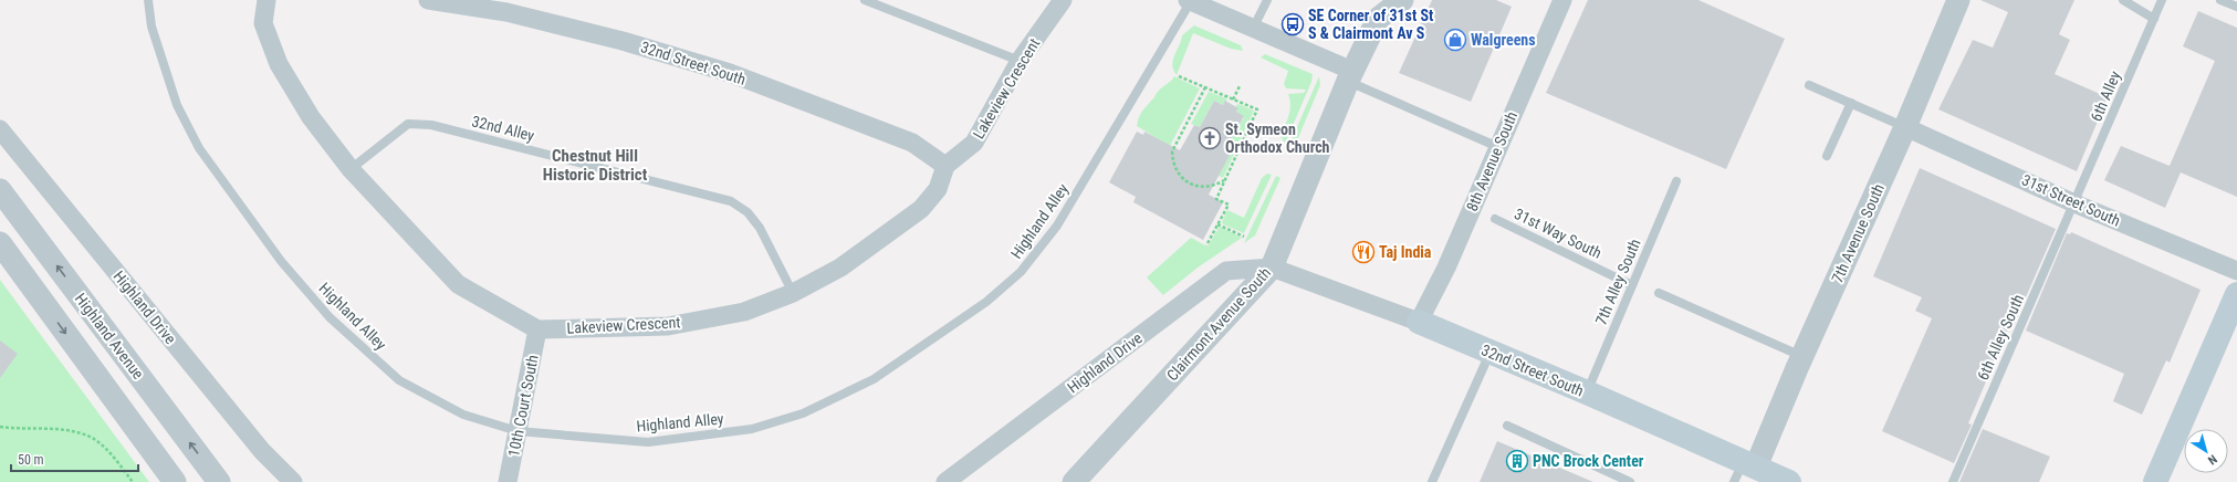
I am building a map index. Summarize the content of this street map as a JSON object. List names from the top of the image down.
{
  "streets": {
    "main road": ["32nd Street South"],
    "street": [
      "Lakeview Crescent",
      "8th Avenue South",
      "31st Street South",
      "7th Avenue South",
      "Highland Drive",
      "Clairmont Avenue South",
      "Highland Avenue",
      "10th Court South"
    ],
    "lane": [
      "6th Alley",
      "32nd Alley",
      "Highland Alley",
      "31st Way South",
      "7th Alley South",
      "6th Alley South"
    ]
  },
  "crossings": [
    ["32nd Street South", "Lakeview Crescent"],
    ["32nd Street South", "8th Avenue South"],
    ["32nd Street South", "7th Avenue South"],
    ["32nd Street South", "7th Alley South"],
    ["32nd Street South", "Highland Drive"],
    ["32nd Street South", "Clairmont Avenue South"],
    ["Lakeview Crescent", "32nd Alley"],
    ["Lakeview Crescent", "10th Court South"],
    ["6th Alley", "31st Street South"],
    ["6th Alley", "6th Alley South"],
    ["31st Street South", "7th Avenue South"],
    ["31st Street South", "6th Alley South"],
    ["Highland Alley", "10th Court South"],
    ["31st Way South", "7th Alley South"],
    ["Highland Drive", "Clairmont Avenue South"]
  ],
  "districts": ["Chestnut Hill Historic District"],
  "places": {
    "bus stop": ["SE Corner of 31st St S & Clairmont Av S"],
    "shop": ["Walgreens"],
    "church": ["St. Symeon Orthodox Church"],
    "restaurant": ["Taj India"],
    "building": ["PNC Brock Center"]
  },
  "scale_bar": "50 m",
  "north": "bottom right"
}
